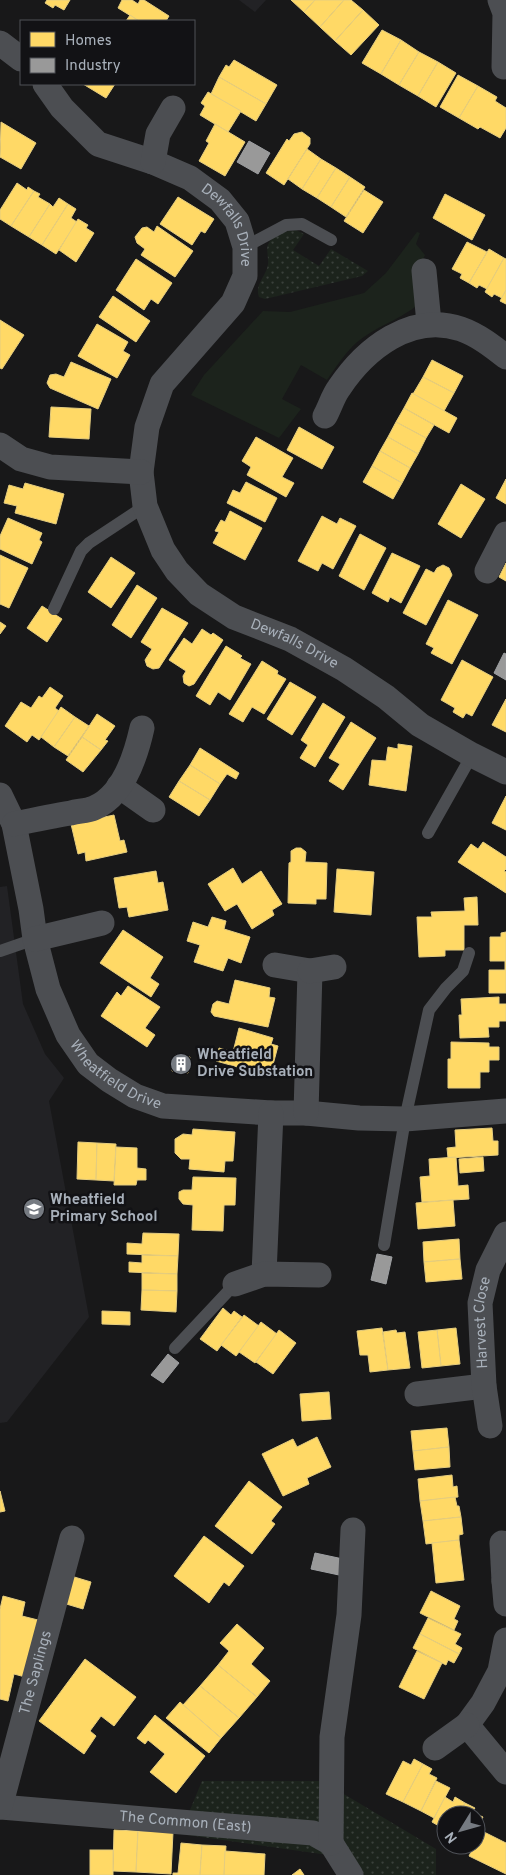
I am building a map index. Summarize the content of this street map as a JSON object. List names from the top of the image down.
{
  "streets": {
    "street": [
      "Dewfalls Drive",
      "Wheatfield Drive",
      "Harvest Close",
      "The Saplings",
      "The Common (East)"
    ]
  },
  "crossings": [
    ["The Saplings", "The Common (East)"]
  ],
  "places": {
    "building": ["Wheatfield Drive Substation"],
    "school or university": ["Wheatfield Primary School"]
  },
  "legend": ["Homes", "Industry"],
  "north": "bottom left"
}
